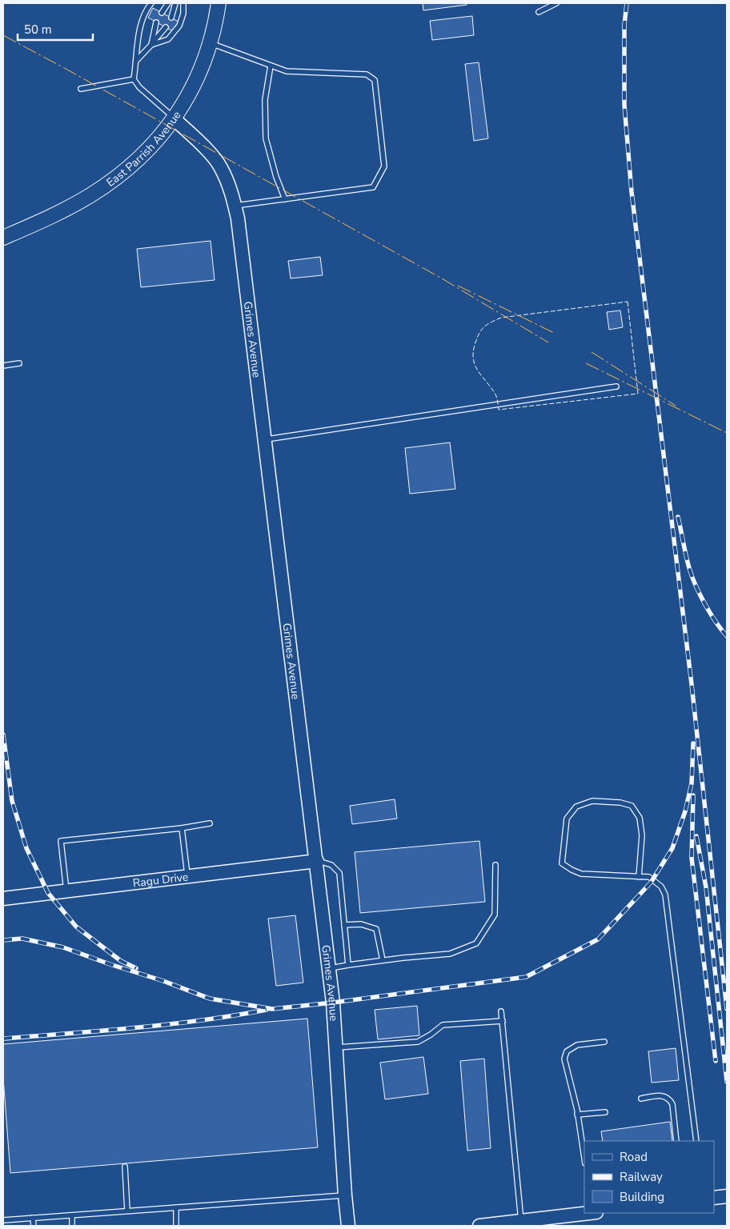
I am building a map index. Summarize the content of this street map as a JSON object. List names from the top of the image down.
{
  "streets": {
    "main road": ["East Parrish Avenue"],
    "street": ["Grimes Avenue", "Ragu Drive"]
  },
  "crossings": [
    ["East Parrish Avenue", "Grimes Avenue"],
    ["Grimes Avenue", "Ragu Drive"]
  ],
  "legend": ["Road", "Railway", "Building"],
  "scale_bar": "50 m"
}
